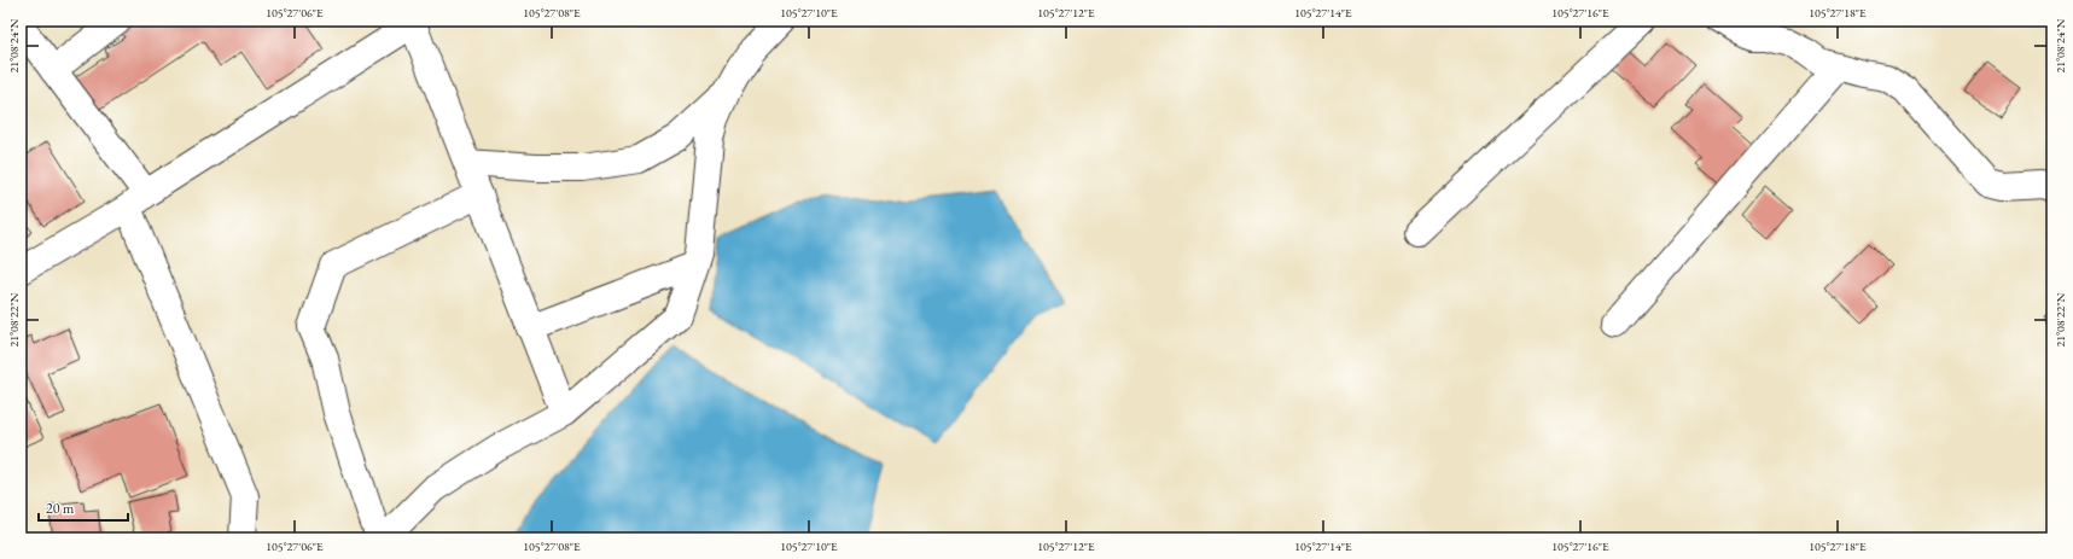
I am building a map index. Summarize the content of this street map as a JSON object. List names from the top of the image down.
{
  "scale_bar": "20 m",
  "coordinates": [
    "105°27'06\"E",
    "105°27'08\"E",
    "105°27'10\"E",
    "105°27'12\"E",
    "105°27'14\"E",
    "105°27'16\"E",
    "105°27'18\"E",
    "21°08'24\"N",
    "21°08'22\"N"
  ]
}
